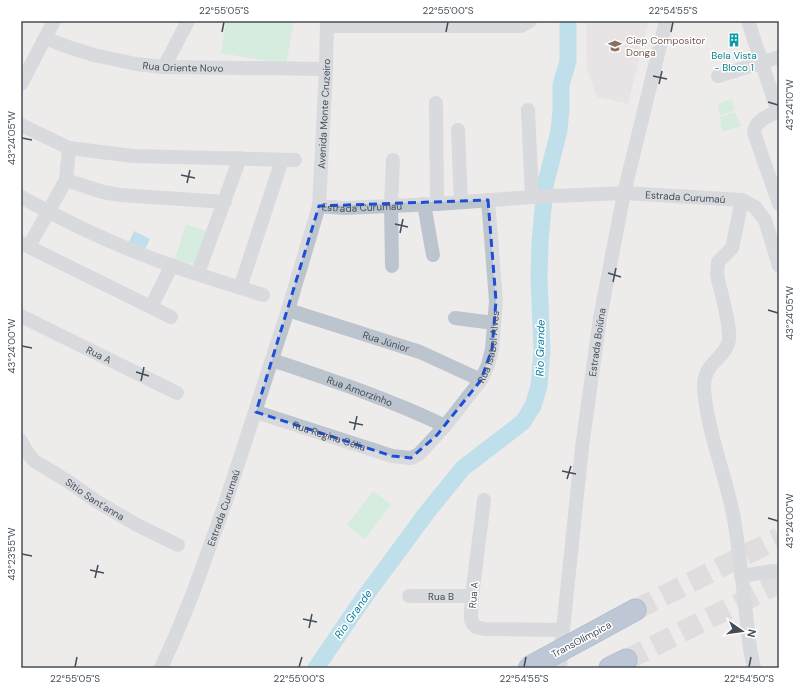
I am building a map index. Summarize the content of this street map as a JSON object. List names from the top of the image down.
{
  "streets": {
    "highway": ["TransOlímpica"],
    "street": [
      "Rua Oriente Novo",
      "Avenida Monte Cruzeiro",
      "Estrada Curumaú",
      "Rua Júnior",
      "Estrada Boiúna",
      "Rua Isabel Alves",
      "Rua A",
      "Rua Amorzinho",
      "Rua Regina Célia",
      "Sítio Sant'anna",
      "Rua B"
    ]
  },
  "crossings": [
    ["Rua Oriente Novo", "Avenida Monte Cruzeiro"],
    ["Avenida Monte Cruzeiro", "Estrada Curumaú"],
    ["Estrada Curumaú", "Rua Júnior"],
    ["Estrada Curumaú", "Estrada Boiúna"],
    ["Estrada Curumaú", "Rua Isabel Alves"],
    ["Estrada Curumaú", "Rua Amorzinho"],
    ["Estrada Curumaú", "Rua Regina Célia"],
    ["Rua Júnior", "Rua Isabel Alves"],
    ["Estrada Boiúna", "Rua A"],
    ["Rua Isabel Alves", "Rua Amorzinho"],
    ["Rua Isabel Alves", "Rua Regina Célia"],
    ["Rua A", "Rua B"]
  ],
  "water": ["Rio Grande"],
  "places": {
    "building": ["Bela Vista - Bloco 1"],
    "school or university": ["Ciep Compositor Donga"]
  },
  "north": "right",
  "coordinates": [
    "22°55'05\"S",
    "22°55'00\"S",
    "22°54'55\"S",
    "43°24'10\"W",
    "43°24'05\"W",
    "43°24'00\"W",
    "43°23'55\"W",
    "22°54'50\"S"
  ]
}
